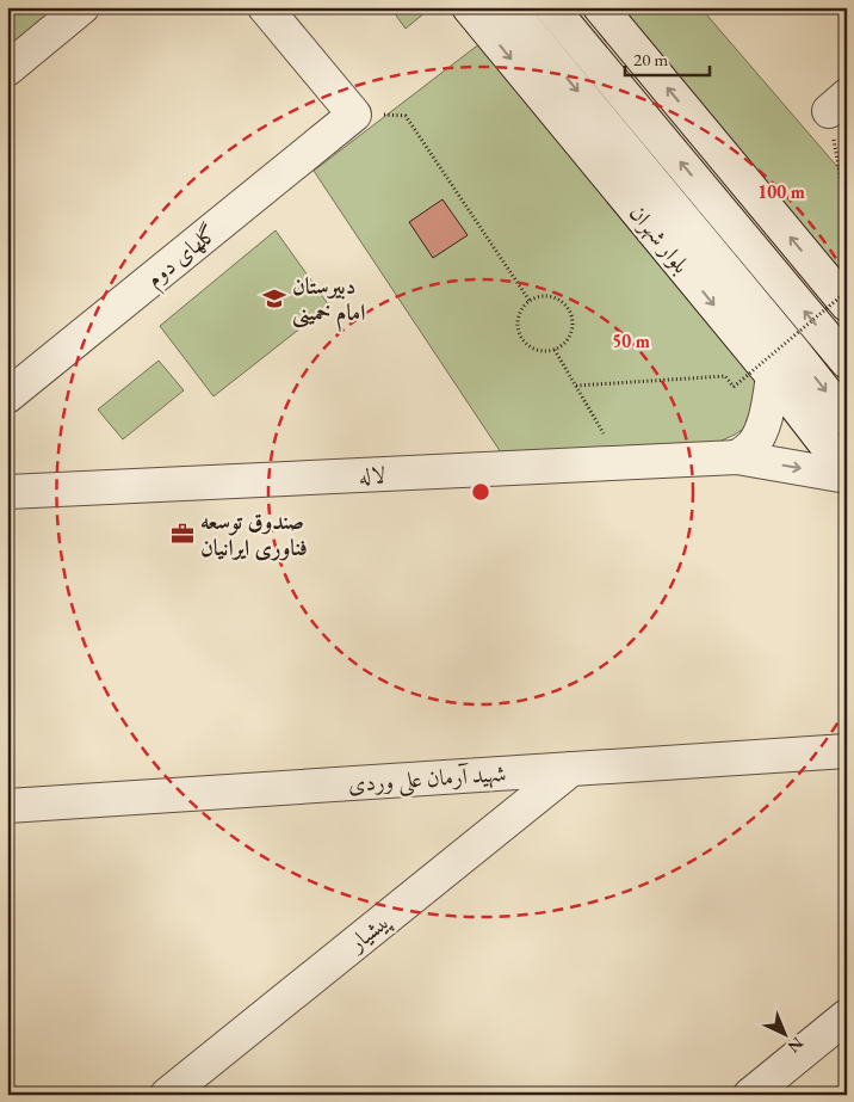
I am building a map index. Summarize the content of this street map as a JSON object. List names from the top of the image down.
{
  "streets": {
    "street": [
      "بلوار شهران",
      "گلهای دوم",
      "لاله",
      "شهید آرمان علی وردی",
      "پیشیار"
    ]
  },
  "crossings": [
    ["شهید آرمان علی وردی", "پیشیار"]
  ],
  "places": {
    "school or university": ["دبیرستان امام خمینی"],
    "office": ["صندوق توسعه فناوری ایرانیان"]
  },
  "scale_bar": "20 m",
  "north": "bottom right",
  "rings": ["100 m", "50 m"]
}
